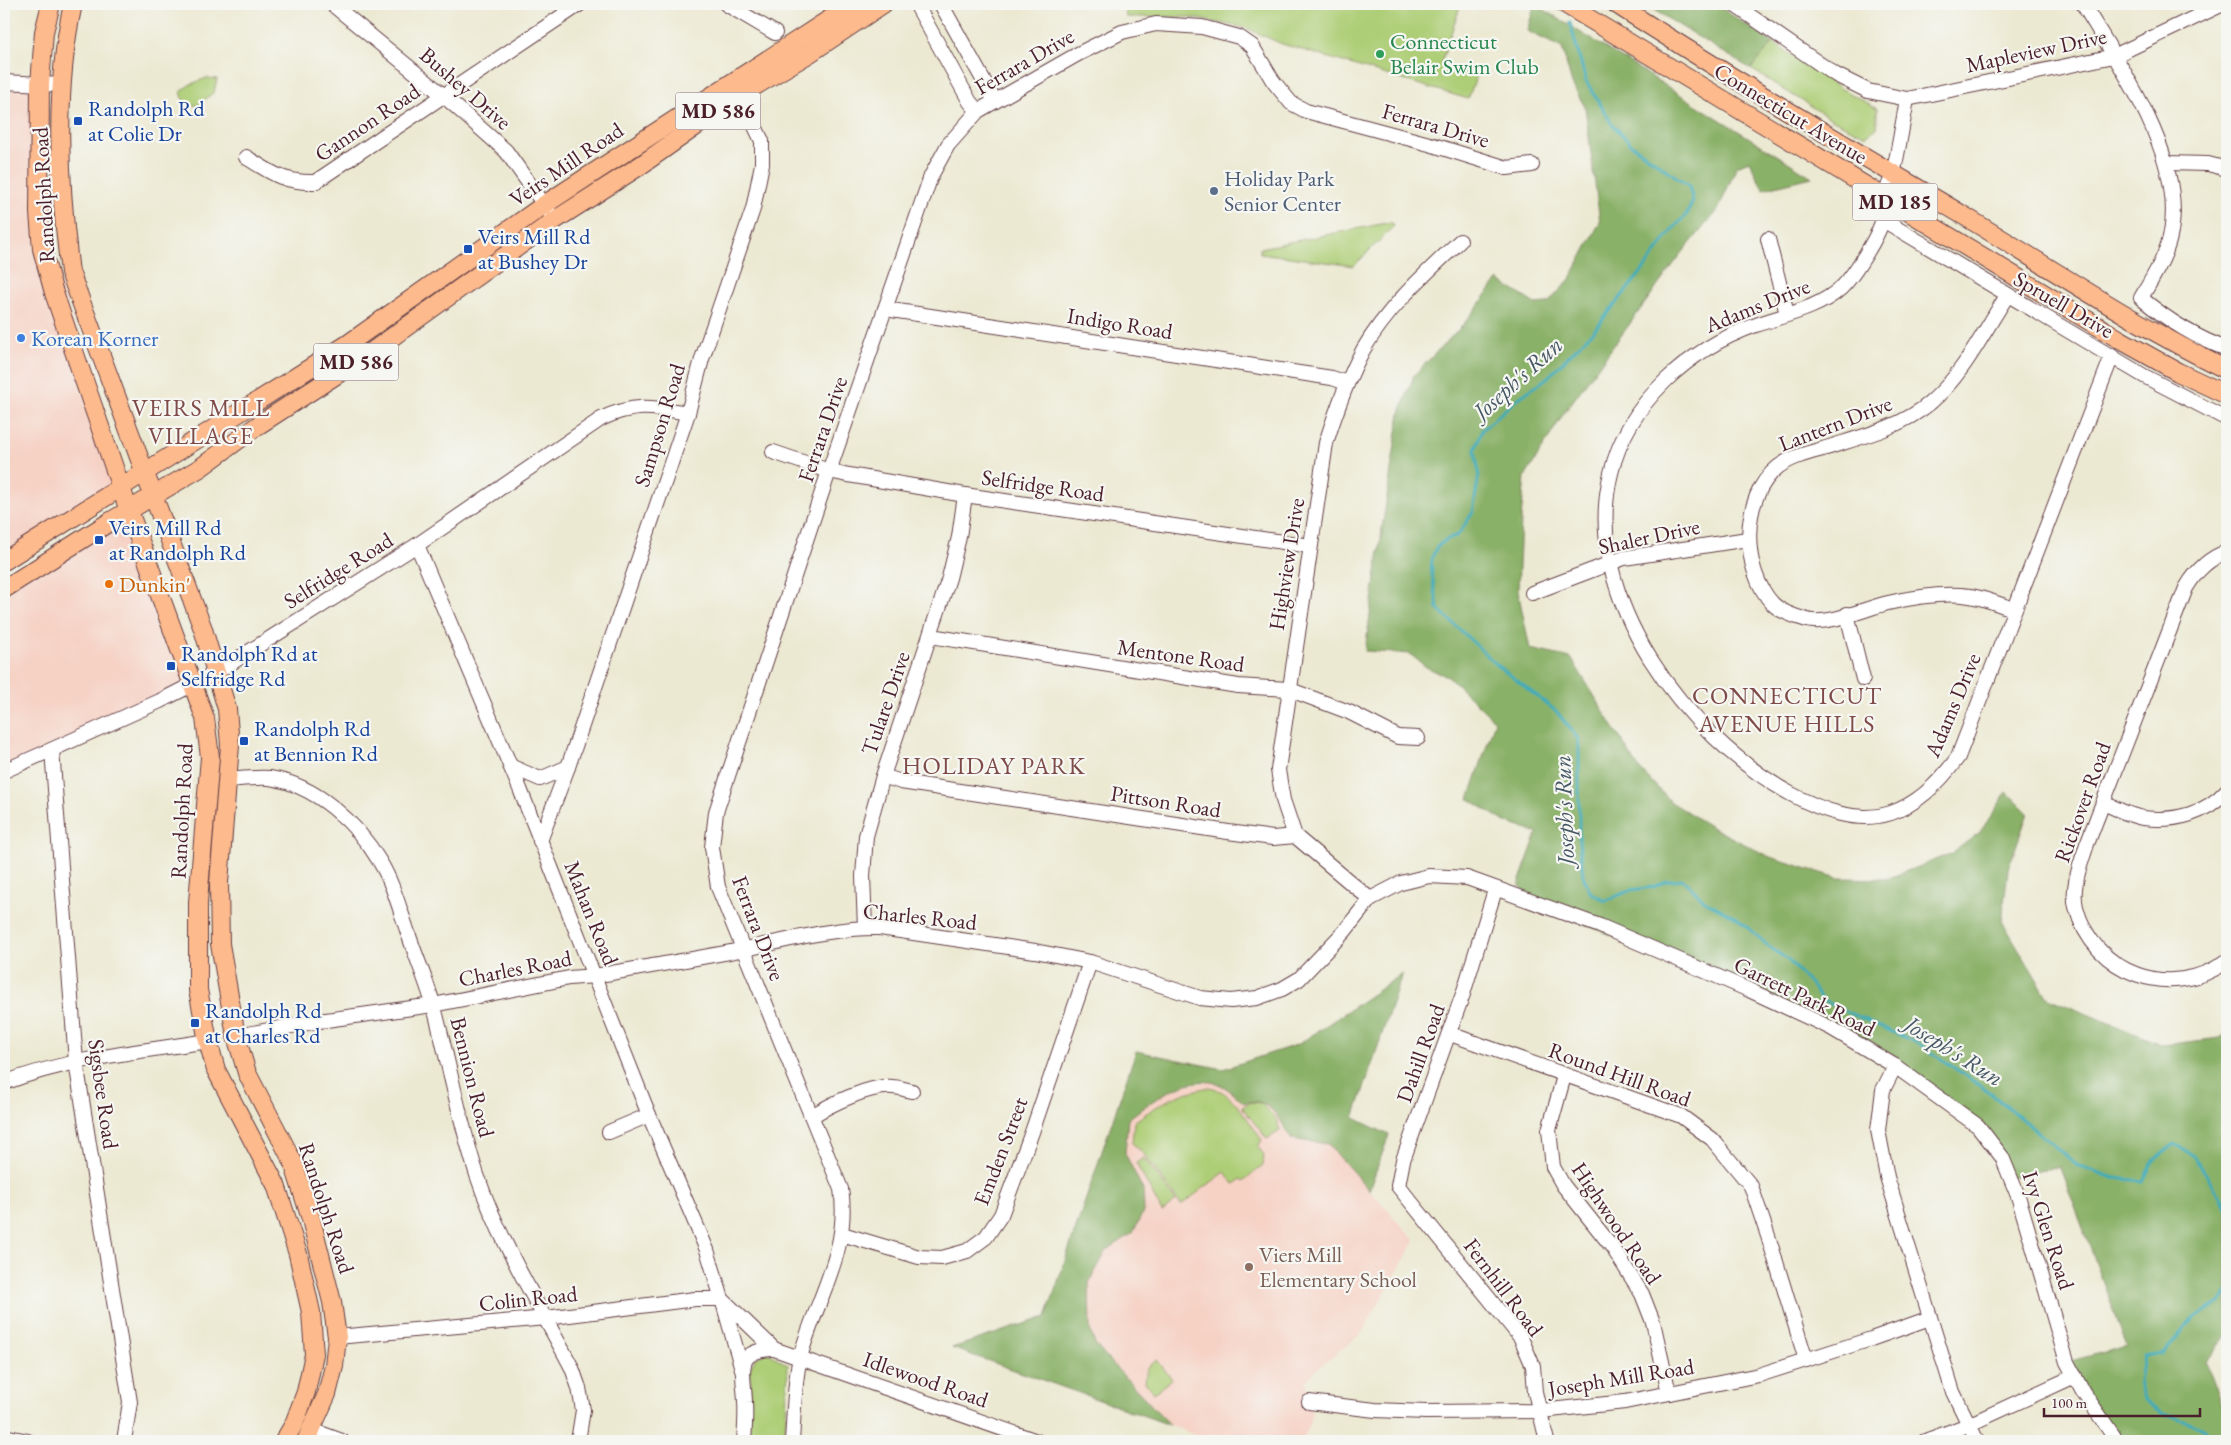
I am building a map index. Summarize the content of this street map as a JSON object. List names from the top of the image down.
{
  "streets": {
    "main road": [
      "MD 586",
      "Connecticut Avenue",
      "Veirs Mill Road",
      "Randolph Road",
      "MD 185"
    ],
    "street": [
      "Mapleview Drive",
      "Ferrara Drive",
      "Bushey Drive",
      "Gannon Road",
      "Spruell Drive",
      "Adams Drive",
      "Indigo Road",
      "Lantern Drive",
      "Sampson Road",
      "Selfridge Road",
      "Shaler Drive",
      "Highview Drive",
      "Mentone Road",
      "Tulare Drive",
      "Pittson Road",
      "Rickover Road",
      "Mahan Road",
      "Charles Road",
      "Garrett Park Road",
      "Dahill Road",
      "Round Hill Road",
      "Bennion Road",
      "Sigsbee Road",
      "Emden Street",
      "Highwood Road",
      "Ivy Glen Road",
      "Fernhill Road",
      "Colin Road",
      "Joseph Mill Road",
      "Idlewood Road"
    ]
  },
  "crossings": [
    ["Mapleview Drive", "Adams Drive"],
    ["Ferrara Drive", "Indigo Road"],
    ["Ferrara Drive", "Selfridge Road"],
    ["Ferrara Drive", "Mahan Road"],
    ["Ferrara Drive", "Charles Road"],
    ["Ferrara Drive", "Emden Street"],
    ["Ferrara Drive", "Idlewood Road"],
    ["Bushey Drive", "Gannon Road"],
    ["Bushey Drive", "Veirs Mill Road"],
    ["Connecticut Avenue", "Adams Drive"],
    ["Veirs Mill Road", "Randolph Road"],
    ["Veirs Mill Road", "Sampson Road"],
    ["Randolph Road", "Selfridge Road"],
    ["Randolph Road", "Charles Road"],
    ["Randolph Road", "Bennion Road"],
    ["Randolph Road", "Colin Road"],
    ["Spruell Drive", "Adams Drive"],
    ["Spruell Drive", "Lantern Drive"],
    ["Adams Drive", "Lantern Drive"],
    ["Adams Drive", "Shaler Drive"],
    ["Indigo Road", "Highview Drive"],
    ["Lantern Drive", "Shaler Drive"],
    ["Sampson Road", "Selfridge Road"],
    ["Sampson Road", "Mahan Road"],
    ["Selfridge Road", "Highview Drive"],
    ["Selfridge Road", "Tulare Drive"],
    ["Selfridge Road", "Mahan Road"],
    ["Selfridge Road", "Sigsbee Road"],
    ["Highview Drive", "Mentone Road"],
    ["Highview Drive", "Pittson Road"],
    ["Mentone Road", "Tulare Drive"],
    ["Tulare Drive", "Pittson Road"],
    ["Tulare Drive", "Charles Road"],
    ["Mahan Road", "Charles Road"],
    ["Mahan Road", "Colin Road"],
    ["Mahan Road", "Idlewood Road"],
    ["Charles Road", "Garrett Park Road"],
    ["Charles Road", "Dahill Road"],
    ["Charles Road", "Bennion Road"],
    ["Charles Road", "Emden Street"],
    ["Garrett Park Road", "Dahill Road"],
    ["Garrett Park Road", "Ivy Glen Road"],
    ["Dahill Road", "Round Hill Road"],
    ["Dahill Road", "Fernhill Road"],
    ["Round Hill Road", "Highwood Road"],
    ["Round Hill Road", "Joseph Mill Road"],
    ["Bennion Road", "Colin Road"],
    ["Highwood Road", "Joseph Mill Road"],
    ["Fernhill Road", "Joseph Mill Road"]
  ],
  "districts": ["VEIRS MILL VILLAGE", "CONNECTICUT AVENUE HILLS", "HOLIDAY PARK"],
  "water": ["Joseph's Run"],
  "places": {
    "other": [
      "Connecticut Belair Swim Club",
      "Holiday Park Senior Center",
      "Korean Korner",
      "Dunkin'",
      "Viers Mill Elementary School"
    ],
    "transit": [
      "Randolph Rd at Colie Dr",
      "Veirs Mill Rd at Bushey Dr",
      "Veirs Mill Rd at Randolph Rd",
      "Randolph Rd at Selfridge Rd",
      "Randolph Rd at Bennion Rd",
      "Randolph Rd at Charles Rd"
    ]
  },
  "scale_bar": "100 m"
}
